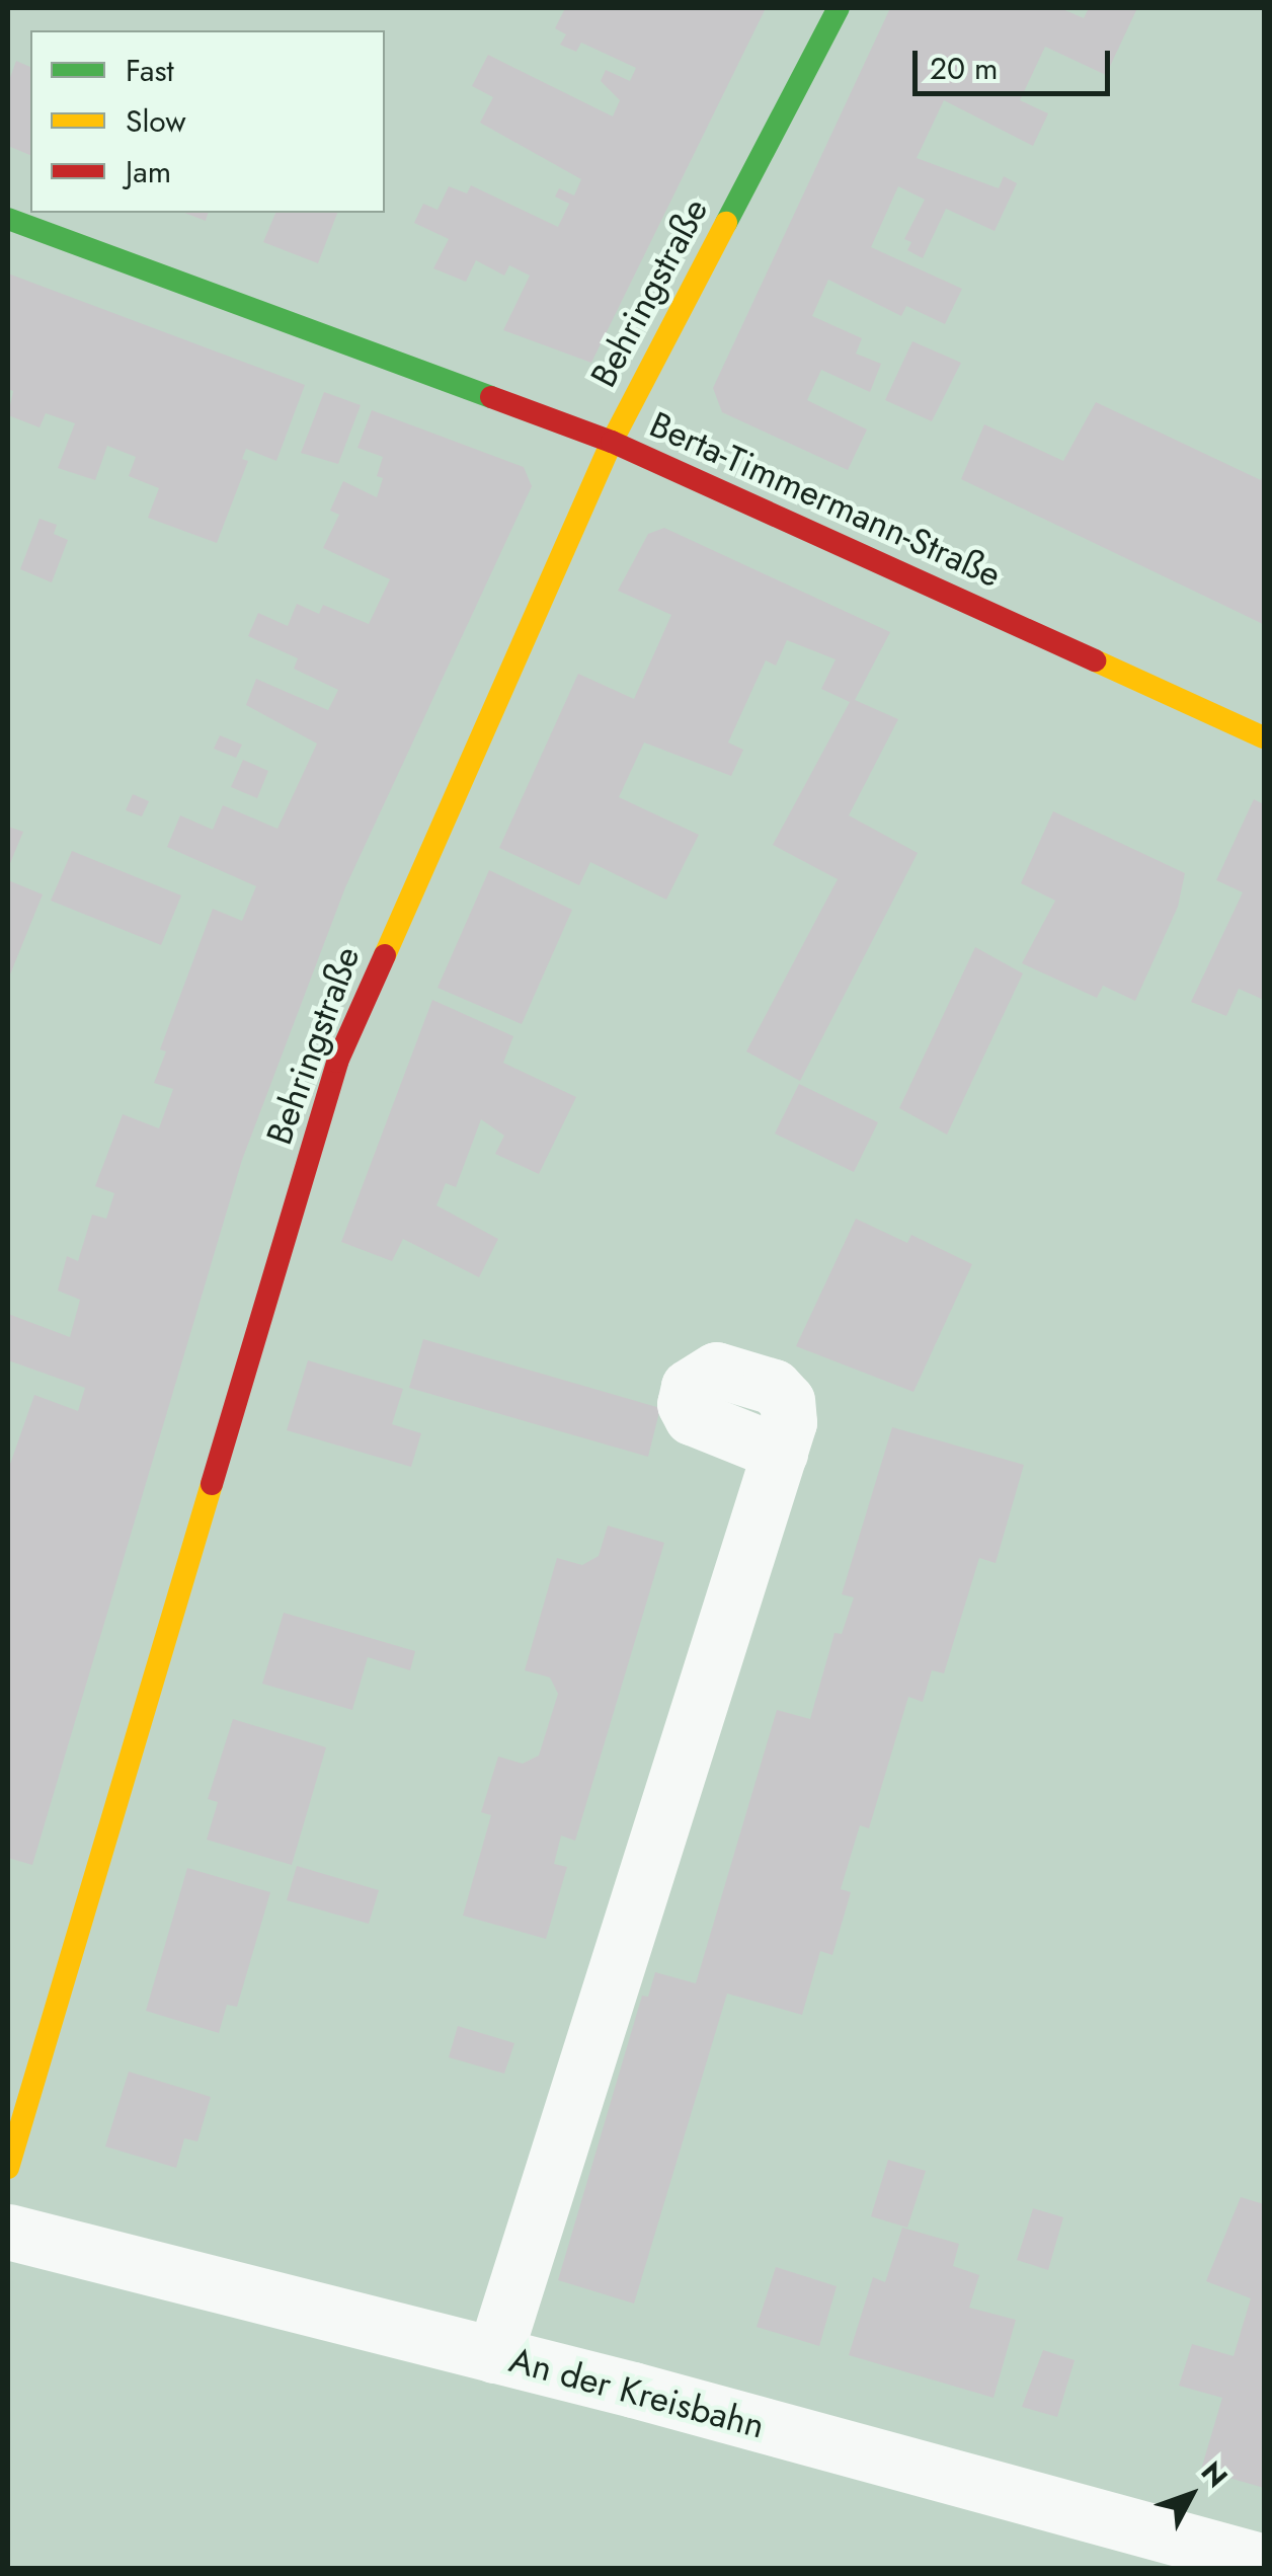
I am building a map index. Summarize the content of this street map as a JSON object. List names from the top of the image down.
{
  "streets": {
    "street": ["Behringstraße", "Berta-Timmermann-Straße", "An der Kreisbahn"]
  },
  "crossings": [
    ["Behringstraße", "Berta-Timmermann-Straße"]
  ],
  "legend": ["Fast", "Slow", "Jam"],
  "scale_bar": "20 m",
  "north": "top right"
}
